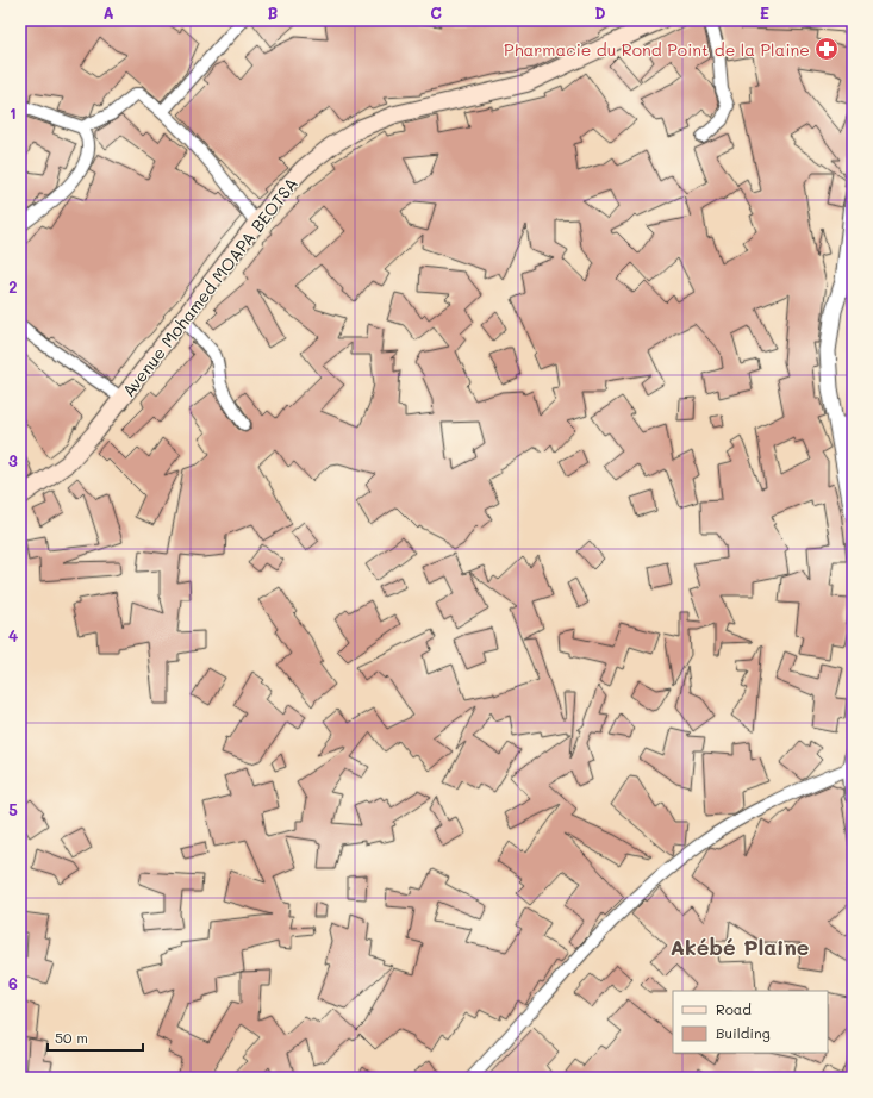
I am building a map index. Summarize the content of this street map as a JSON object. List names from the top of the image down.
{
  "streets": {
    "main road": ["Avenue Mohamed MOAPA BEOTSA"]
  },
  "districts": ["Akébé Plaine"],
  "places": {
    "pharmacy": ["Pharmacie du Rond Point de la Plaine"]
  },
  "legend": ["Road", "Building"],
  "scale_bar": "50 m",
  "grid": {
    "columns": [
      "A",
      "B",
      "C",
      "D",
      "E"
    ],
    "rows": [
      "1",
      "2",
      "3",
      "4",
      "5",
      "6"
    ]
  }
}
